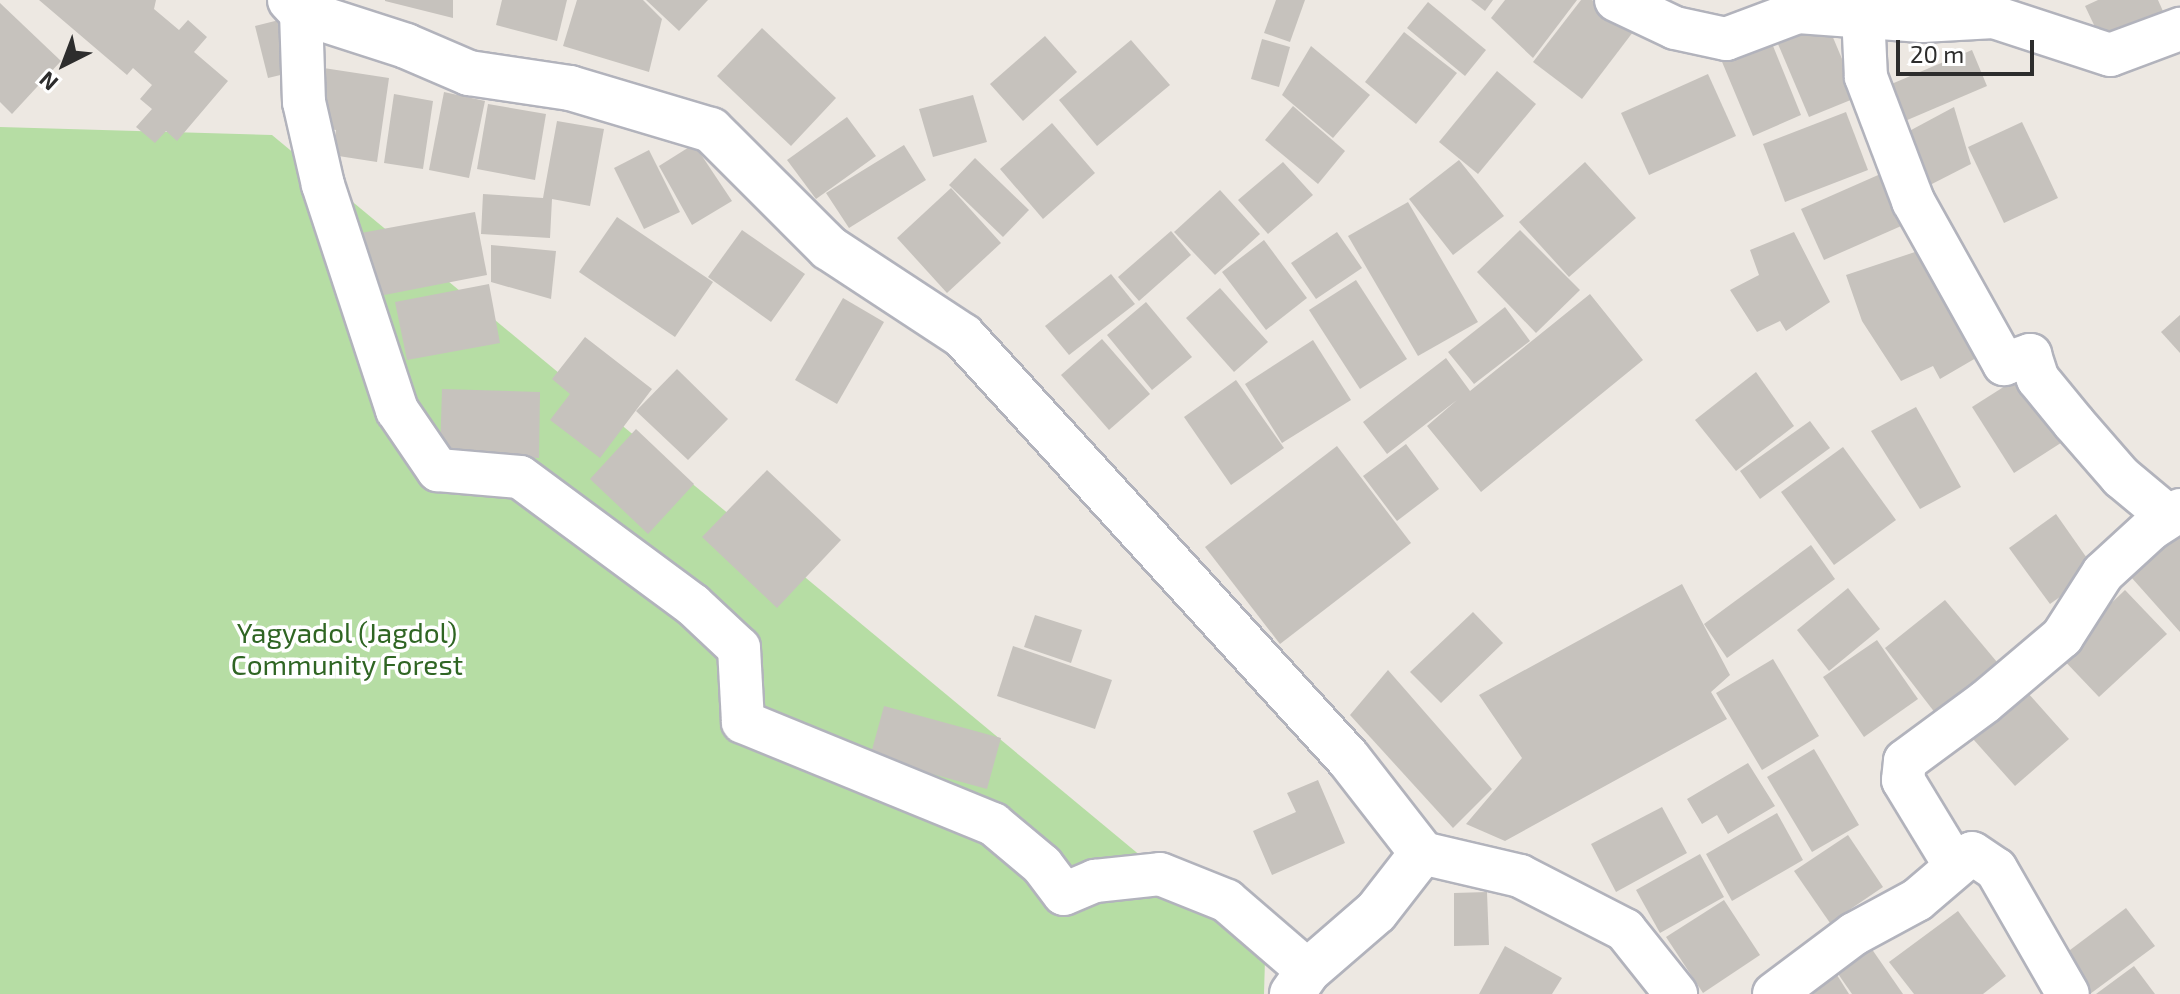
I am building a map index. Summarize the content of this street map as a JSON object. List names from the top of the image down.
{
  "parks": ["Yagyadol (Jagdol) Community Forest"],
  "scale_bar": "20 m",
  "north": "bottom left"
}
